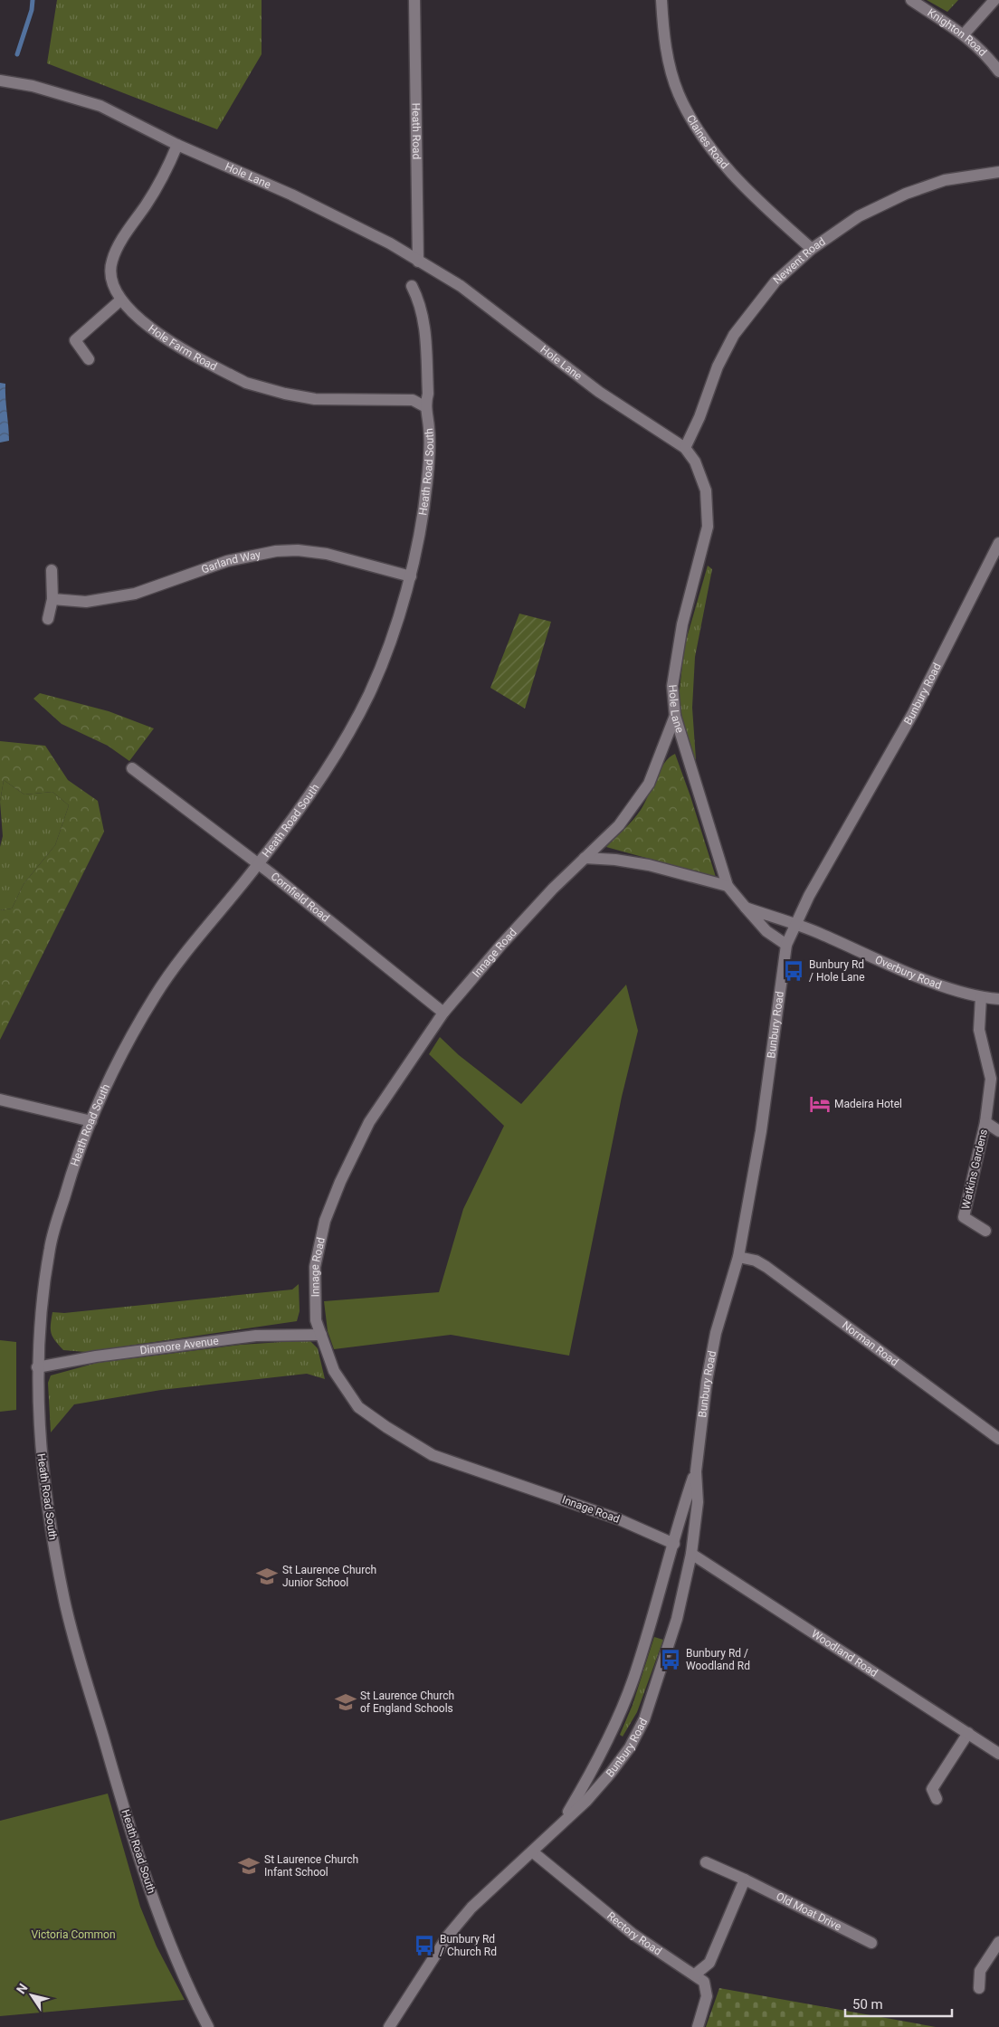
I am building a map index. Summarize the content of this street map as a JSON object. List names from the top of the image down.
{
  "streets": {
    "street": [
      "Knighton Road",
      "Heath Road",
      "Claines Road",
      "Hole Lane",
      "Newent Road",
      "Hole Farm Road",
      "Heath Road South",
      "Garland Way",
      "Bunbury Road",
      "Cornfield Road",
      "Innage Road",
      "Overbury Road",
      "Watkins Gardens",
      "Norman Road",
      "Dinmore Avenue",
      "Woodland Road",
      "Old Moat Drive",
      "Rectory Road"
    ]
  },
  "crossings": [
    ["Heath Road", "Hole Lane"],
    ["Claines Road", "Newent Road"],
    ["Hole Lane", "Newent Road"],
    ["Hole Lane", "Hole Farm Road"],
    ["Hole Lane", "Bunbury Road"],
    ["Hole Lane", "Innage Road"],
    ["Hole Farm Road", "Heath Road South"],
    ["Heath Road South", "Garland Way"],
    ["Heath Road South", "Cornfield Road"],
    ["Heath Road South", "Dinmore Avenue"],
    ["Bunbury Road", "Innage Road"],
    ["Bunbury Road", "Overbury Road"],
    ["Bunbury Road", "Norman Road"],
    ["Bunbury Road", "Woodland Road"],
    ["Bunbury Road", "Rectory Road"],
    ["Cornfield Road", "Innage Road"],
    ["Innage Road", "Dinmore Avenue"],
    ["Innage Road", "Woodland Road"],
    ["Overbury Road", "Watkins Gardens"]
  ],
  "parks": ["Victoria Common"],
  "places": {
    "bus stop": ["Bunbury Rd / Hole Lane", "Bunbury Rd / Woodland Rd", "Bunbury Rd / Church Rd"],
    "hotel": ["Madeira Hotel"],
    "school or university": ["St Laurence Church Junior School", "St Laurence Church of England Schools", "St Laurence Church Infant School"]
  },
  "scale_bar": "50 m",
  "north": "top left"
}
